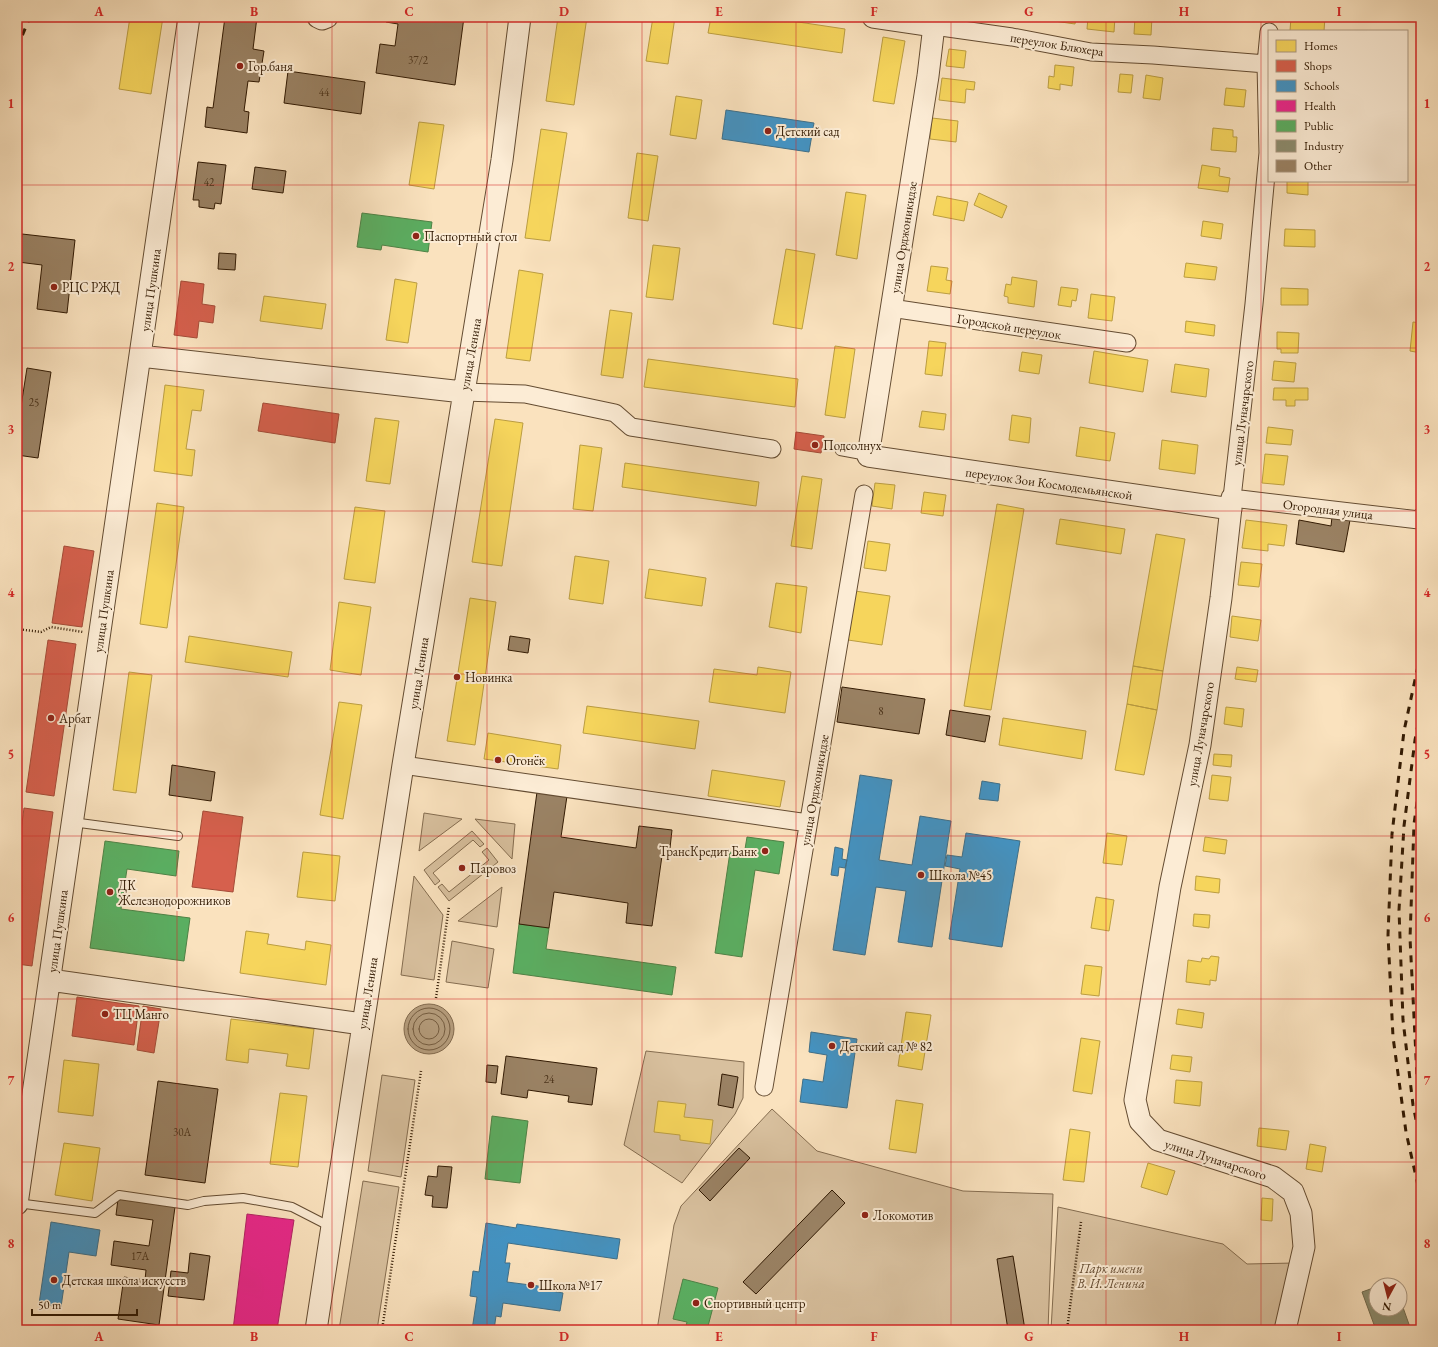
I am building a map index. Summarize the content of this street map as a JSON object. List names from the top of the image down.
{
  "streets": {
    "street": [
      "переулок Блюхера",
      "улица Орджоникидзе",
      "улица Пушкина",
      "Городской переулок",
      "улица Ленина",
      "улица Луначарского",
      "переулок Зои Космодемьянской",
      "Огородная улица"
    ]
  },
  "crossings": [
    ["переулок Блюхера", "улица Орджоникидзе"],
    ["переулок Блюхера", "улица Луначарского"],
    ["улица Орджоникидзе", "Городской переулок"],
    ["улица Орджоникидзе", "переулок Зои Космодемьянской"],
    ["улица Луначарского", "переулок Зои Космодемьянской"],
    ["улица Луначарского", "Огородная улица"],
    ["переулок Зои Космодемьянской", "Огородная улица"]
  ],
  "parks": ["Парк имени В. И. Ленина"],
  "places": [
    "Гор.баня",
    "Детский сад",
    "Паспортный стол",
    "РЦС РЖД",
    "Подсолнух",
    "Новинка",
    "Арбат",
    "Огонёк",
    "ТрансКредит Банк",
    "Паровоз",
    "Школа №45",
    "ДК Железнодорожников",
    "ТЦ Манго",
    "Детский сад № 82",
    "Локомотив",
    "Детская школа искусств",
    "Школа №17",
    "Спортивный центр"
  ],
  "house_numbers": [
    "37/2",
    "44",
    "42",
    "25",
    "8",
    "24",
    "30А",
    "17А"
  ],
  "legend": [
    "Homes",
    "Shops",
    "Schools",
    "Health",
    "Public",
    "Industry",
    "Other"
  ],
  "scale_bar": "50 m",
  "north": "bottom",
  "grid": {
    "columns": [
      "A",
      "B",
      "C",
      "D",
      "E",
      "F",
      "G",
      "H",
      "I"
    ],
    "rows": [
      "1",
      "2",
      "3",
      "4",
      "5",
      "6",
      "7",
      "8"
    ]
  }
}
